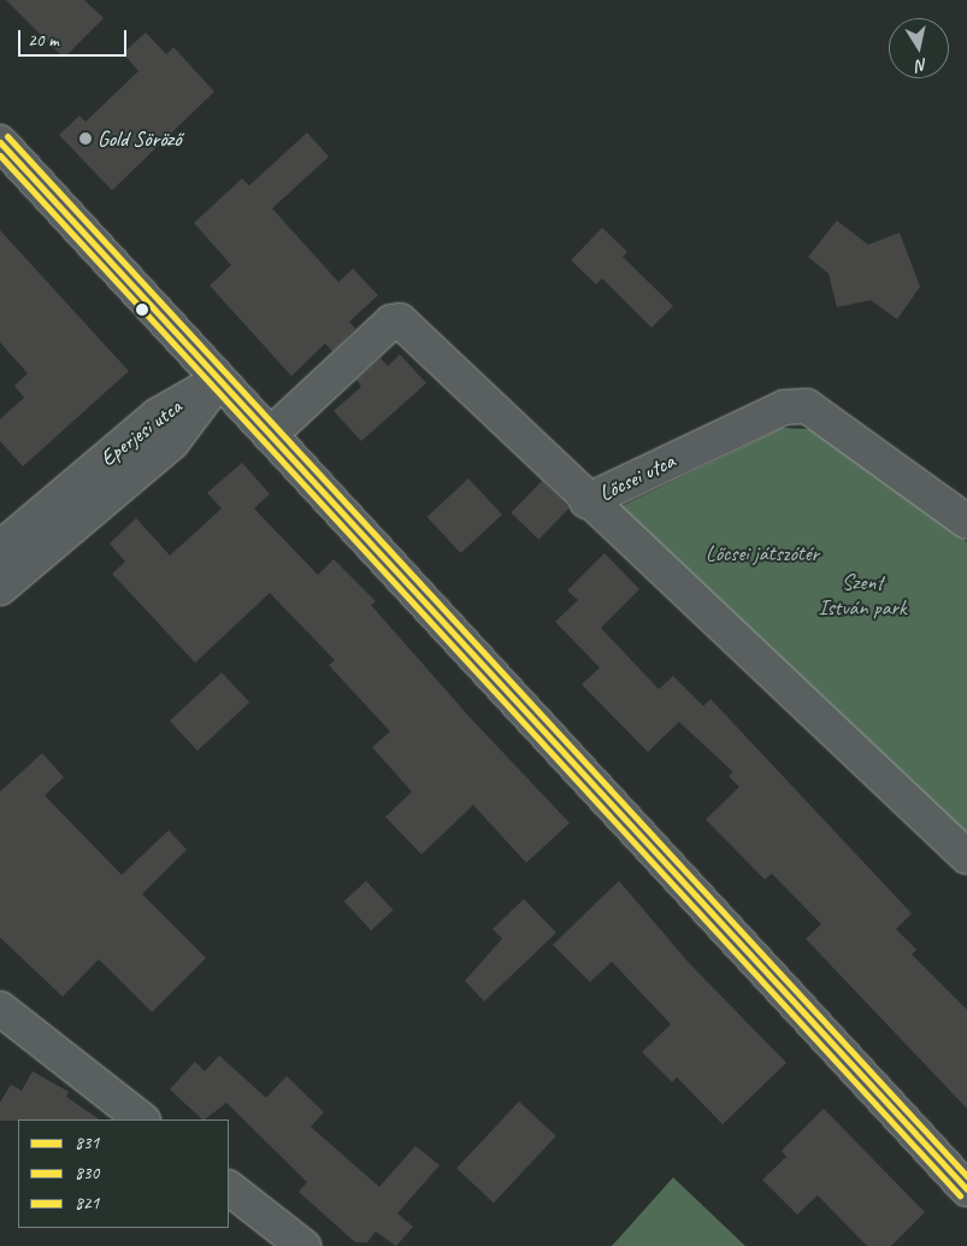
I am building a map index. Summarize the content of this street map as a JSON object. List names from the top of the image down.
{
  "streets": {
    "street": ["Eperjesi utca", "Lőcsei utca"]
  },
  "parks": ["Lőcsei játszótér", "Szent István park"],
  "places": ["Gold Söröző"],
  "lines": ["transit line 821", "transit line 831", "transit line 830"],
  "legend": ["831", "830", "821"],
  "scale_bar": "20 m",
  "north": "bottom"
}
